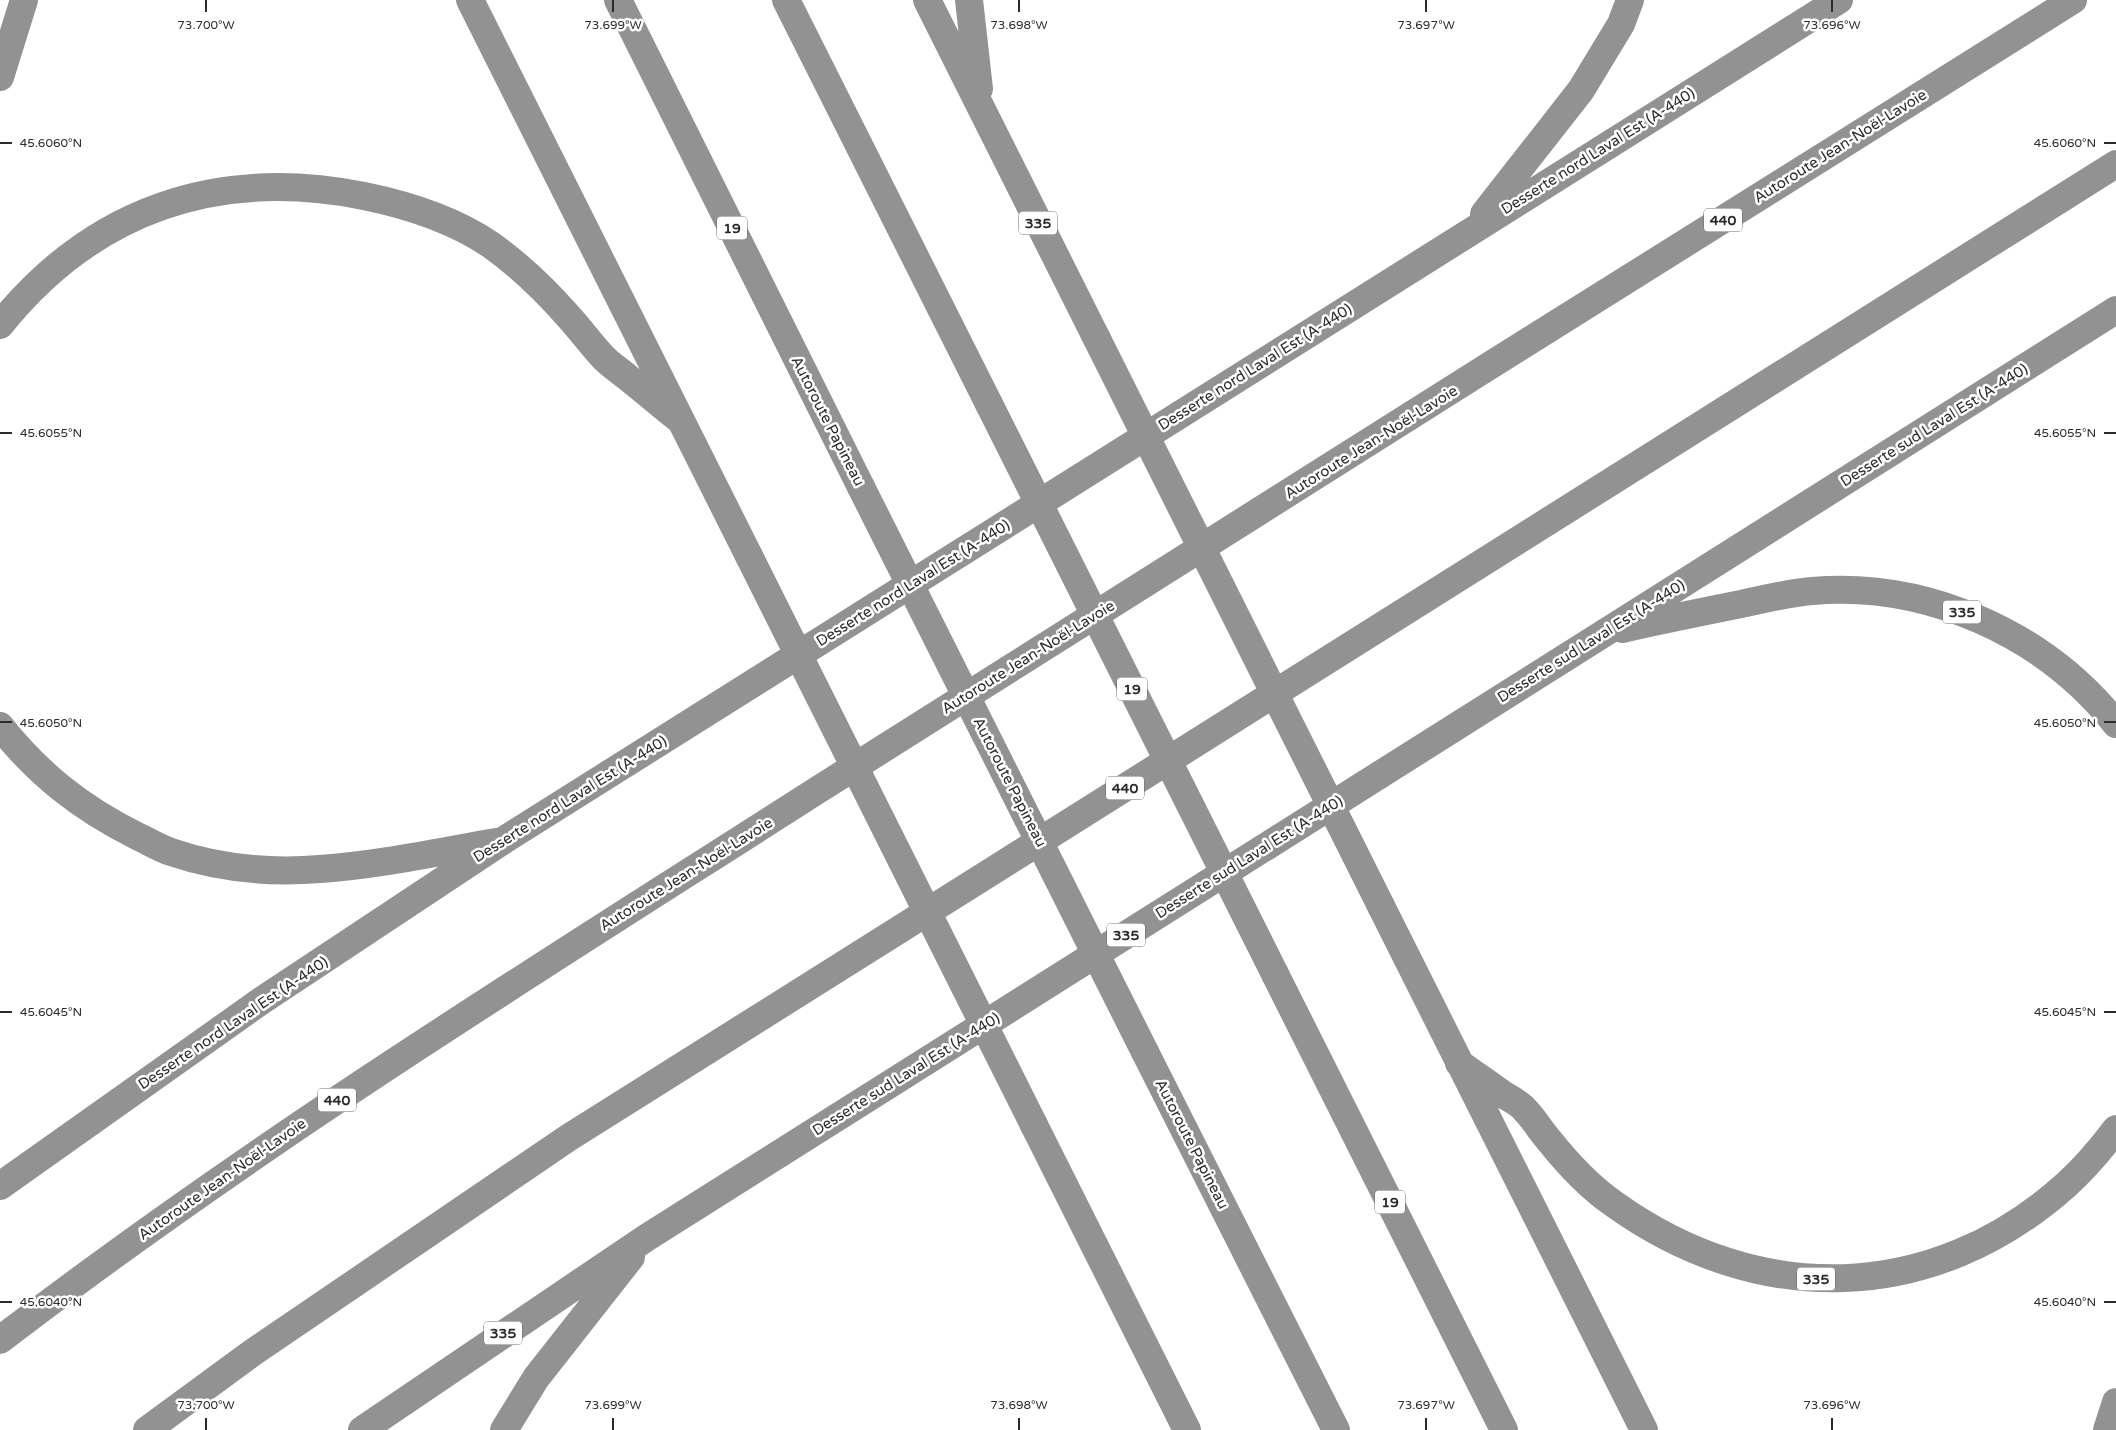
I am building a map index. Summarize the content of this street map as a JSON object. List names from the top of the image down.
{
  "streets": {
    "highway": [
      "Autoroute Jean-Noël-Lavoie",
      "Desserte nord Laval Est (A-440)",
      "440",
      "335",
      "19",
      "Autoroute Papineau",
      "Desserte sud Laval Est (A-440)"
    ]
  },
  "crossings": [
    ["335", "Desserte sud Laval Est (A-440)"]
  ],
  "coordinates": [
    "73.700°W",
    "73.699°W",
    "73.698°W",
    "73.697°W",
    "73.696°W",
    "45.6060°N",
    "45.6055°N",
    "45.6050°N",
    "45.6045°N",
    "45.6040°N"
  ]
}
